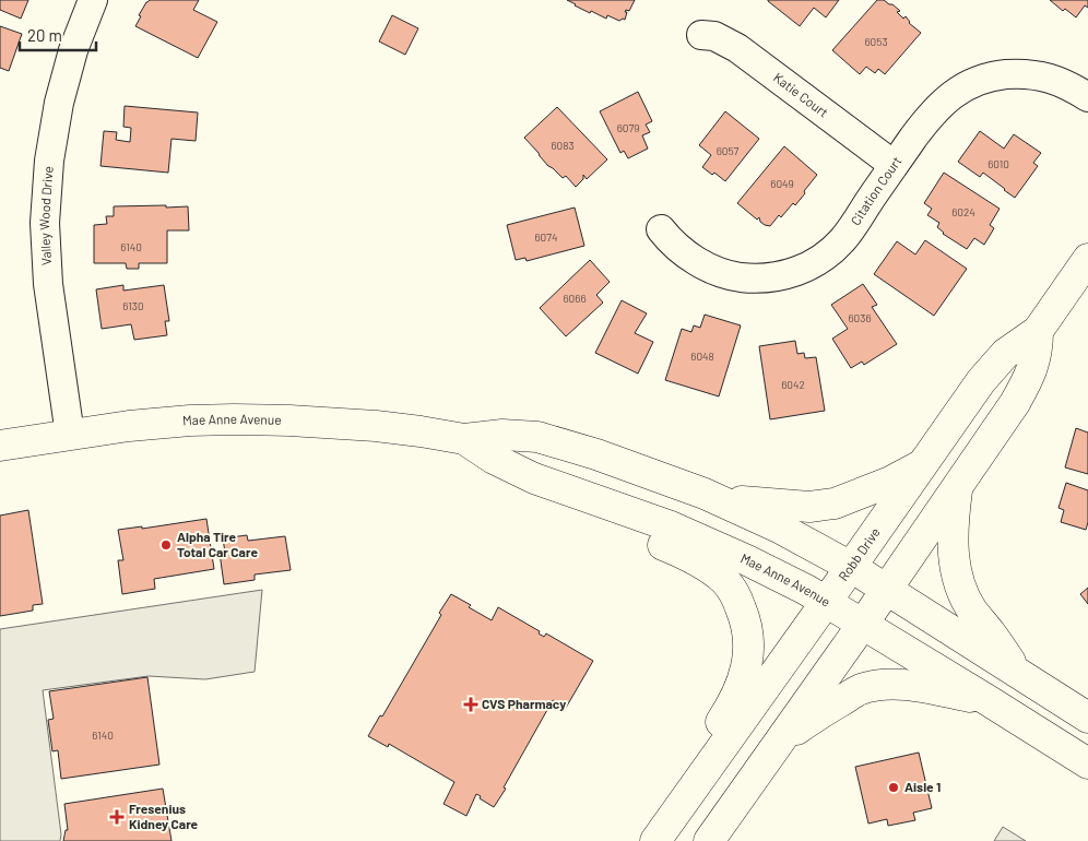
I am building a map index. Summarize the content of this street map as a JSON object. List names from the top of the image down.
{
  "streets": {
    "main road": ["Mae Anne Avenue", "Robb Drive"],
    "street": ["Katie Court", "Citation Court", "Valley Wood Drive"]
  },
  "crossings": [
    ["Katie Court", "Citation Court"],
    ["Valley Wood Drive", "Mae Anne Avenue"],
    ["Mae Anne Avenue", "Robb Drive"]
  ],
  "places": {
    "other": ["Alpha Tire Total Car Care", "Aisle 1"],
    "health": ["CVS Pharmacy", "Fresenius Kidney Care"]
  },
  "house_numbers": [
    "6053",
    "6079",
    "6083",
    "6057",
    "6010",
    "6049",
    "6024",
    "6074",
    "6140",
    "6066",
    "6130",
    "6036",
    "6048",
    "6042",
    "6140"
  ],
  "scale_bar": "20 m"
}
